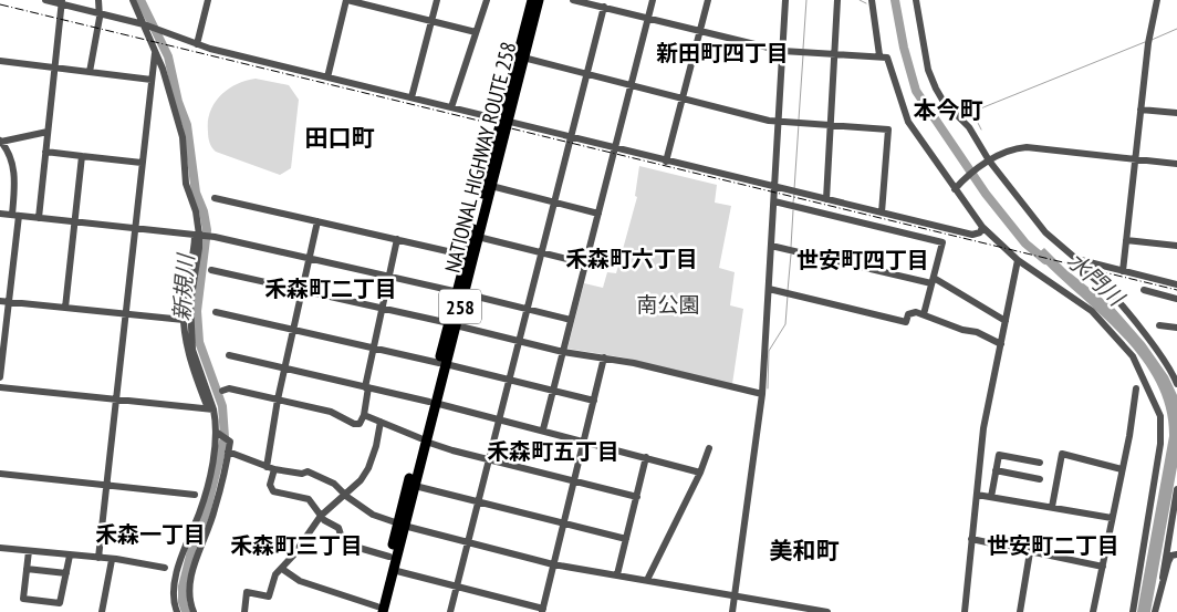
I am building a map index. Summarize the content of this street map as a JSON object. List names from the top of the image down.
{
  "streets": {
    "highway": ["NATIONAL HIGHWAY ROUTE 258", "258"]
  },
  "districts": [
    "新田町四丁目",
    "本今町",
    "田口町",
    "禾森町六丁目",
    "世安町四丁目",
    "禾森町二丁目",
    "禾森町五丁目",
    "禾森一丁目",
    "禾森町三丁目",
    "世安町二丁目",
    "美和町"
  ],
  "water": ["水門川", "新規川"],
  "parks": ["南公園"]
}
